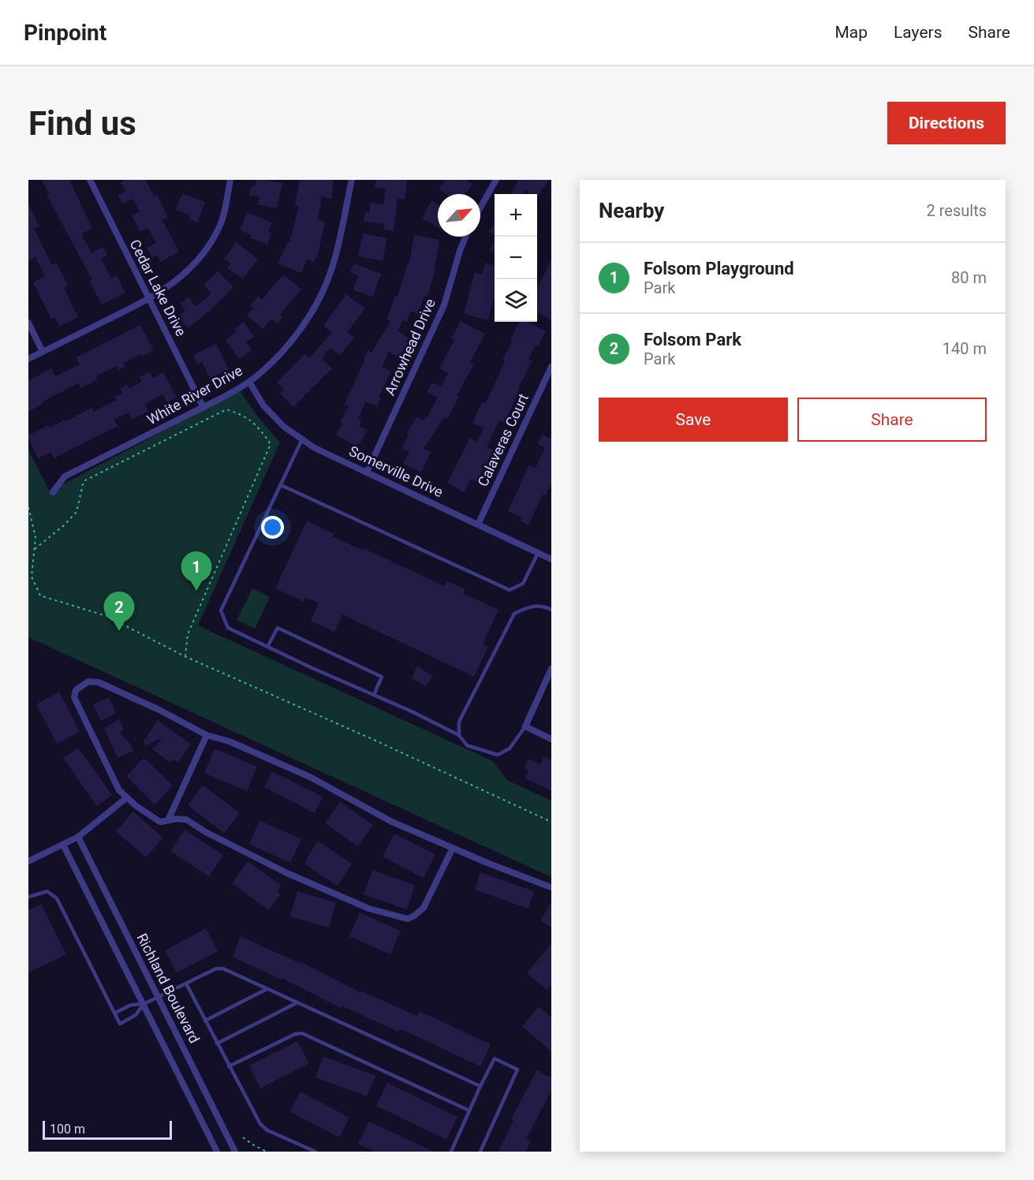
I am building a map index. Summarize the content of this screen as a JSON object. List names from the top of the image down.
{
  "streets": {
    "street": [
      "Cedar Lake Drive",
      "Arrowhead Drive",
      "White River Drive",
      "Calaveras Court",
      "Somerville Drive",
      "Richland Boulevard"
    ]
  },
  "crossings": [
    ["Cedar Lake Drive", "White River Drive"],
    ["Arrowhead Drive", "Somerville Drive"],
    ["White River Drive", "Somerville Drive"],
    ["Calaveras Court", "Somerville Drive"]
  ],
  "scale_bar": "100 m",
  "north": "top right",
  "page": {
    "header": "Pinpoint",
    "nav": ["Map", "Layers", "Share"],
    "buttons": [
      "Directions",
      ["Save", "Share"]
    ],
    "title": "Find us",
    "heading": ["Nearby", "2 results"],
    "map_buttons": ["+", "−"],
    "list": [
      {
        "mark": "1",
        "name": "Folsom Playground",
        "note": "Park",
        "value": "80 m"
      },
      {
        "mark": "2",
        "name": "Folsom Park",
        "note": "Park",
        "value": "140 m"
      }
    ],
    "pins": ["1", "2"],
    "scale": "100 m"
  }
}
